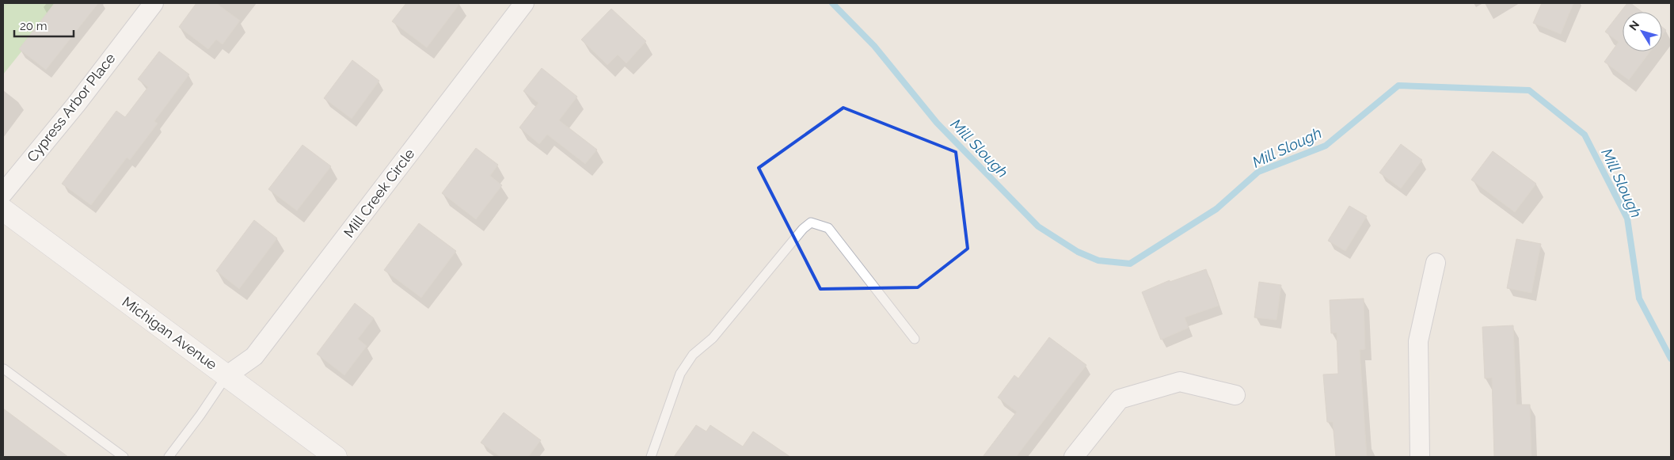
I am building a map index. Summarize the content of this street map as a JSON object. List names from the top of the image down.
{
  "streets": {
    "main road": ["Michigan Avenue"],
    "street": ["Cypress Arbor Place", "Mill Creek Circle"]
  },
  "crossings": [
    ["Mill Creek Circle", "Michigan Avenue"]
  ],
  "water": ["Mill Slough"],
  "scale_bar": "20 m",
  "north": "top left"
}
